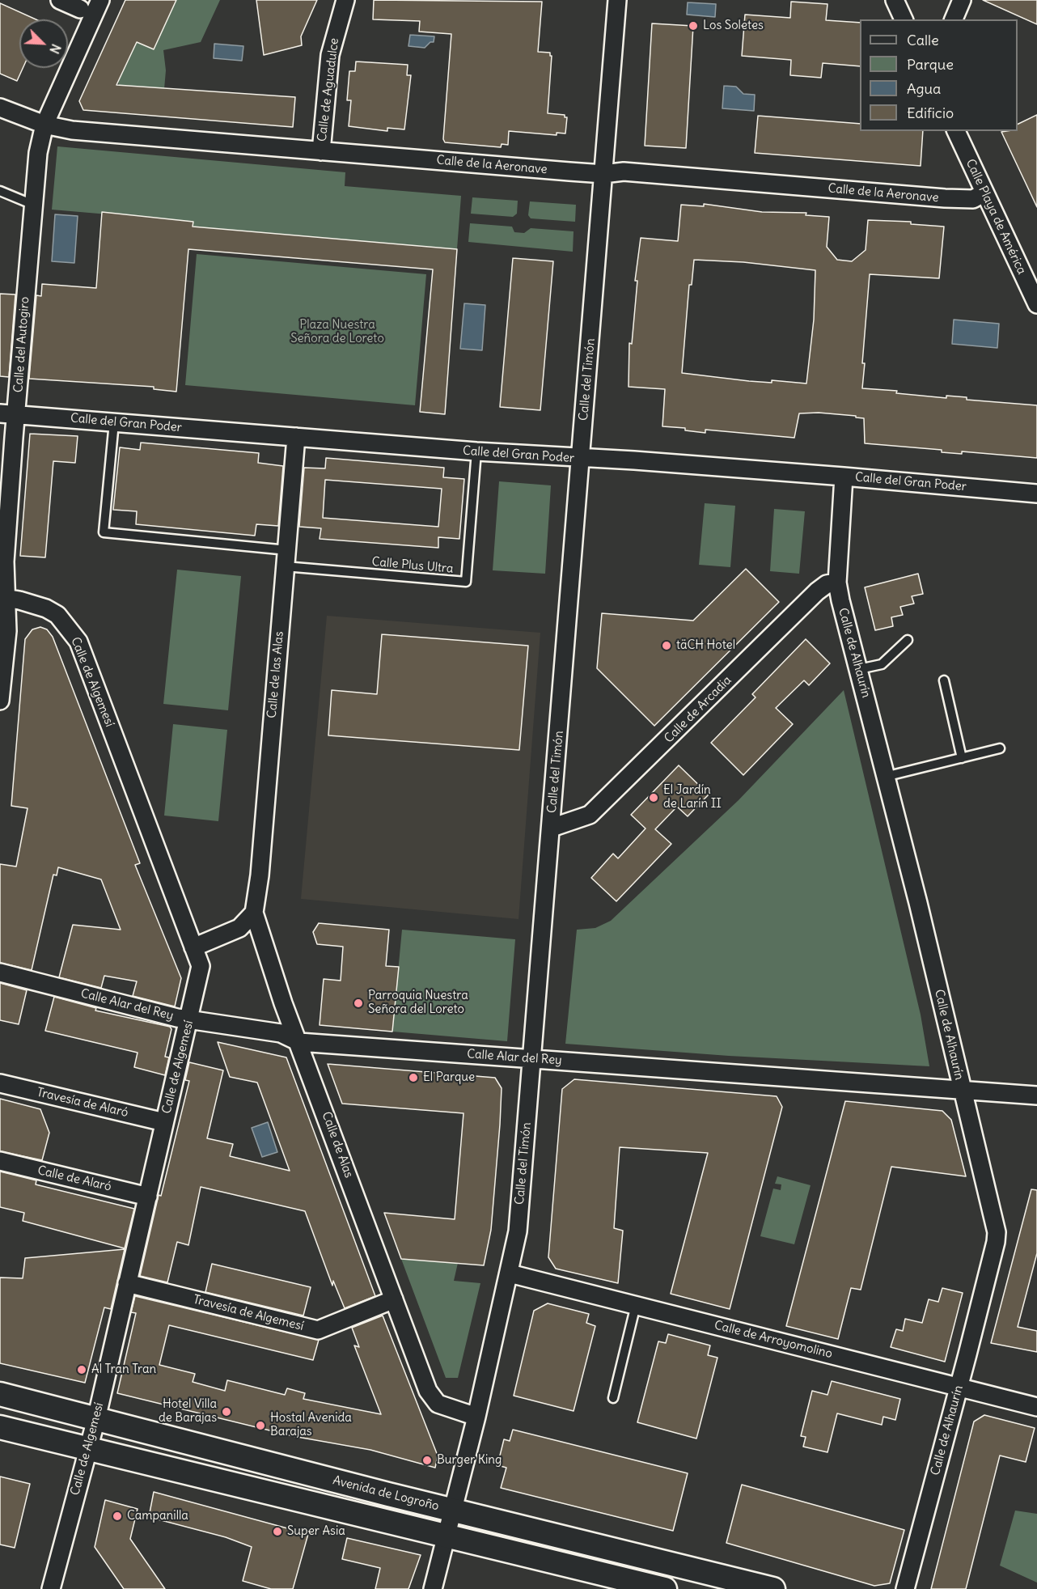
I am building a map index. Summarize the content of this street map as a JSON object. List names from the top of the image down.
{
  "streets": {
    "main road": ["Avenida de Logroño"],
    "street": [
      "Calle de Aguadulce",
      "Calle de la Aeronave",
      "Calle Playa de América",
      "Calle del Autogiro",
      "Calle del Timón",
      "Calle del Gran Poder",
      "Calle de Alhaurín",
      "Calle de las Alas",
      "Calle de Algemesí",
      "Calle de Arcadia",
      "Calle Alar del Rey",
      "Travesía de Alaró",
      "Calle de Alas",
      "Calle de Alaró",
      "Travesía de Algemesí",
      "Calle de Arroyomolino"
    ],
    "lane": ["Calle Plus Ultra"]
  },
  "crossings": [
    ["Calle de Aguadulce", "Calle de la Aeronave"],
    ["Calle de la Aeronave", "Calle Playa de América"],
    ["Calle de la Aeronave", "Calle del Autogiro"],
    ["Calle de la Aeronave", "Calle del Timón"],
    ["Calle del Autogiro", "Calle del Gran Poder"],
    ["Calle del Autogiro", "Calle de Algemesí"],
    ["Calle del Timón", "Calle del Gran Poder"],
    ["Calle del Timón", "Calle de Arcadia"],
    ["Calle del Timón", "Calle Alar del Rey"],
    ["Calle del Timón", "Calle de Alas"],
    ["Calle del Timón", "Calle de Arroyomolino"],
    ["Calle del Timón", "Avenida de Logroño"],
    ["Calle del Gran Poder", "Calle Plus Ultra"],
    ["Calle del Gran Poder", "Calle de Alhaurín"],
    ["Calle del Gran Poder", "Calle de las Alas"],
    ["Calle Plus Ultra", "Calle de las Alas"],
    ["Calle de Alhaurín", "Calle de Arcadia"],
    ["Calle de Alhaurín", "Calle Alar del Rey"],
    ["Calle de Alhaurín", "Calle de Arroyomolino"],
    ["Calle de las Alas", "Calle de Alas"],
    ["Calle de Algemesí", "Calle Alar del Rey"],
    ["Calle de Algemesí", "Travesía de Alaró"],
    ["Calle de Algemesí", "Calle de Alaró"],
    ["Calle de Algemesí", "Travesía de Algemesí"],
    ["Calle de Algemesí", "Avenida de Logroño"],
    ["Calle Alar del Rey", "Calle de Alas"],
    ["Calle de Alas", "Travesía de Algemesí"]
  ],
  "parks": ["Plaza Nuestra Señora de Loreto"],
  "places": [
    "Los Soletes",
    "täCH Hotel",
    "El Jardín de Larín II",
    "Parroquia Nuestra Señora del Loreto",
    "El Parque",
    "Al Tran Tran",
    "Hotel Villa de Barajas",
    "Hostal Avenida Barajas",
    "Burger King",
    "Campanilla",
    "Super Asia"
  ],
  "legend": [
    "Calle",
    "Parque",
    "Agua",
    "Edificio"
  ],
  "north": "bottom right"
}
